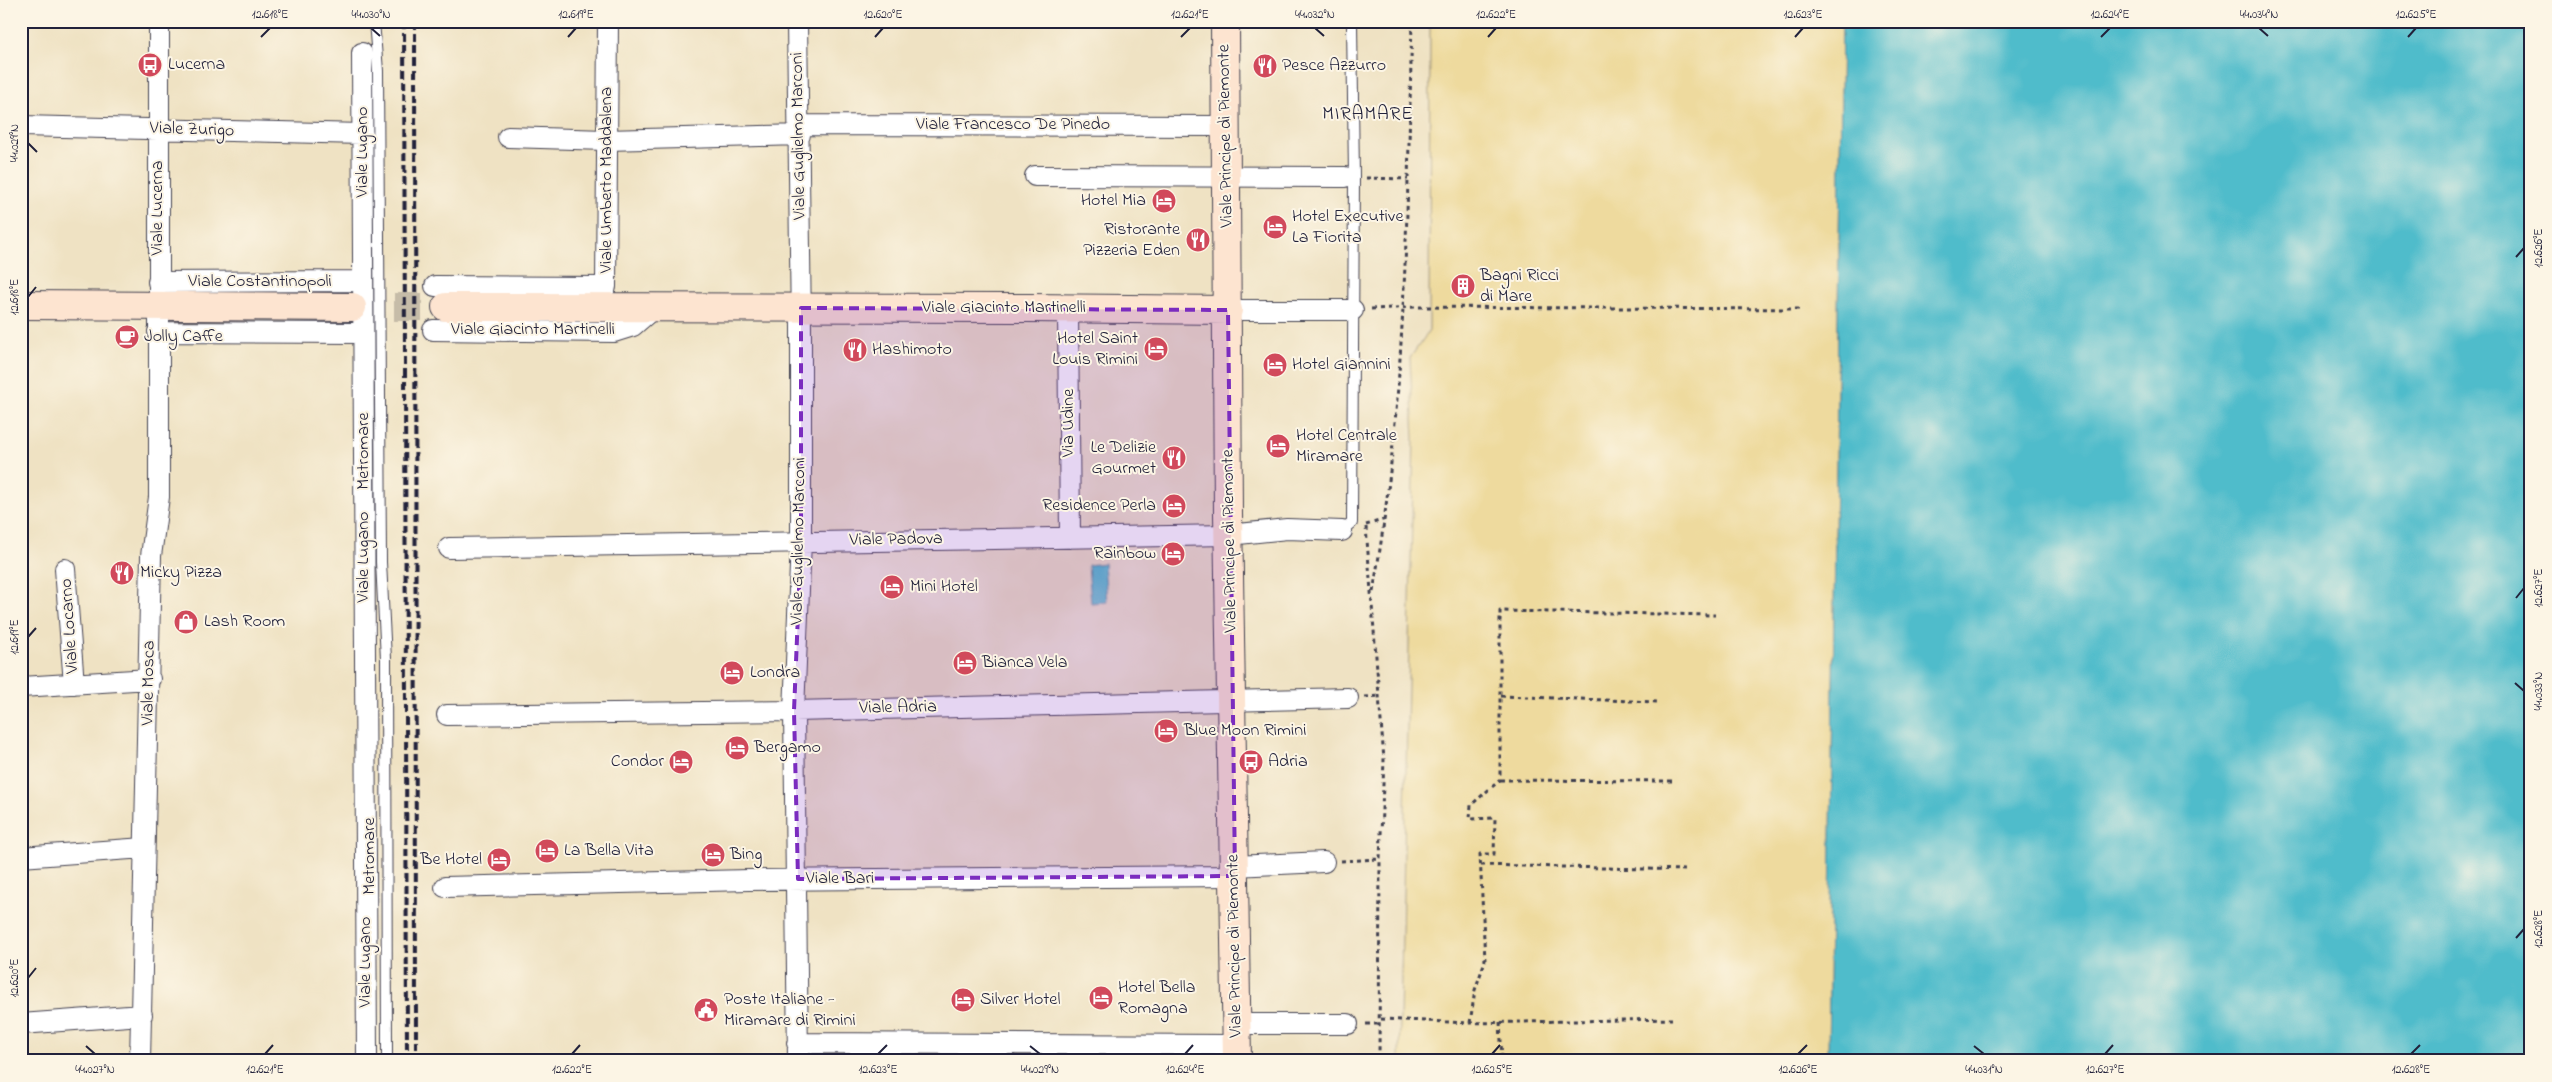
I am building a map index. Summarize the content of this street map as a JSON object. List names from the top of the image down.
{
  "streets": {
    "street": [
      "Viale Francesco De Pinedo",
      "Viale Zurigo",
      "Viale Guglielmo Marconi",
      "Viale Principe di Piemonte",
      "Viale Lugano",
      "Viale Umberto Maddalena",
      "Viale Lucerna",
      "Viale Costantinopoli",
      "Viale Giacinto Martinelli",
      "Via Udine",
      "Viale Padova",
      "Viale Locarno",
      "Viale Mosca",
      "Viale Adria",
      "Viale Bari"
    ],
    "lane": ["Metromare"]
  },
  "crossings": [
    ["Viale Francesco De Pinedo", "Viale Guglielmo Marconi"],
    ["Viale Francesco De Pinedo", "Viale Principe di Piemonte"],
    ["Viale Francesco De Pinedo", "Viale Umberto Maddalena"],
    ["Viale Zurigo", "Viale Lugano"],
    ["Viale Zurigo", "Viale Lucerna"],
    ["Viale Guglielmo Marconi", "Viale Giacinto Martinelli"],
    ["Viale Guglielmo Marconi", "Viale Padova"],
    ["Viale Guglielmo Marconi", "Viale Adria"],
    ["Viale Guglielmo Marconi", "Viale Bari"],
    ["Viale Principe di Piemonte", "Viale Giacinto Martinelli"],
    ["Viale Principe di Piemonte", "Viale Padova"],
    ["Viale Principe di Piemonte", "Viale Adria"],
    ["Viale Principe di Piemonte", "Viale Bari"],
    ["Viale Lugano", "Viale Costantinopoli"],
    ["Viale Umberto Maddalena", "Viale Giacinto Martinelli"],
    ["Viale Lucerna", "Viale Costantinopoli"],
    ["Viale Lucerna", "Viale Mosca"],
    ["Viale Costantinopoli", "Viale Mosca"],
    ["Viale Giacinto Martinelli", "Via Udine"],
    ["Via Udine", "Viale Padova"],
    ["Viale Locarno", "Viale Mosca"]
  ],
  "districts": ["MIRAMARE"],
  "places": {
    "bus stop": ["Lucerna", "Adria"],
    "restaurant": [
      "Pesce Azzurro",
      "Ristorante Pizzeria Eden",
      "Hashimoto",
      "Le Delizie Gourmet",
      "Micky Pizza"
    ],
    "hotel": [
      "Hotel Mia",
      "Hotel Executive La Fiorita",
      "Hotel Saint Louis Rimini",
      "Hotel Giannini",
      "Hotel Centrale Miramare",
      "Residence Perla",
      "Rainbow",
      "Mini Hotel",
      "Bianca Vela",
      "Londra",
      "Blue Moon Rimini",
      "Bergamo",
      "Condor",
      "La Bella Vita",
      "Bing",
      "Be Hotel",
      "Hotel Bella Romagna",
      "Silver Hotel"
    ],
    "building": ["Bagni Ricci di Mare"],
    "cafe": ["Jolly Caffe"],
    "shop": ["Lash Room"],
    "public building": ["Poste Italiane - Miramare di Rimini"]
  },
  "coordinates": [
    "12.618°E",
    "44.030°N",
    "12.619°E",
    "12.620°E",
    "12.621°E",
    "44.032°N",
    "12.622°E",
    "12.623°E",
    "12.624°E",
    "44.034°N",
    "12.625°E",
    "44.029°N",
    "12.626°E",
    "12.627°E",
    "44.033°N",
    "12.628°E",
    "44.027°N",
    "44.031°N"
  ]
}
